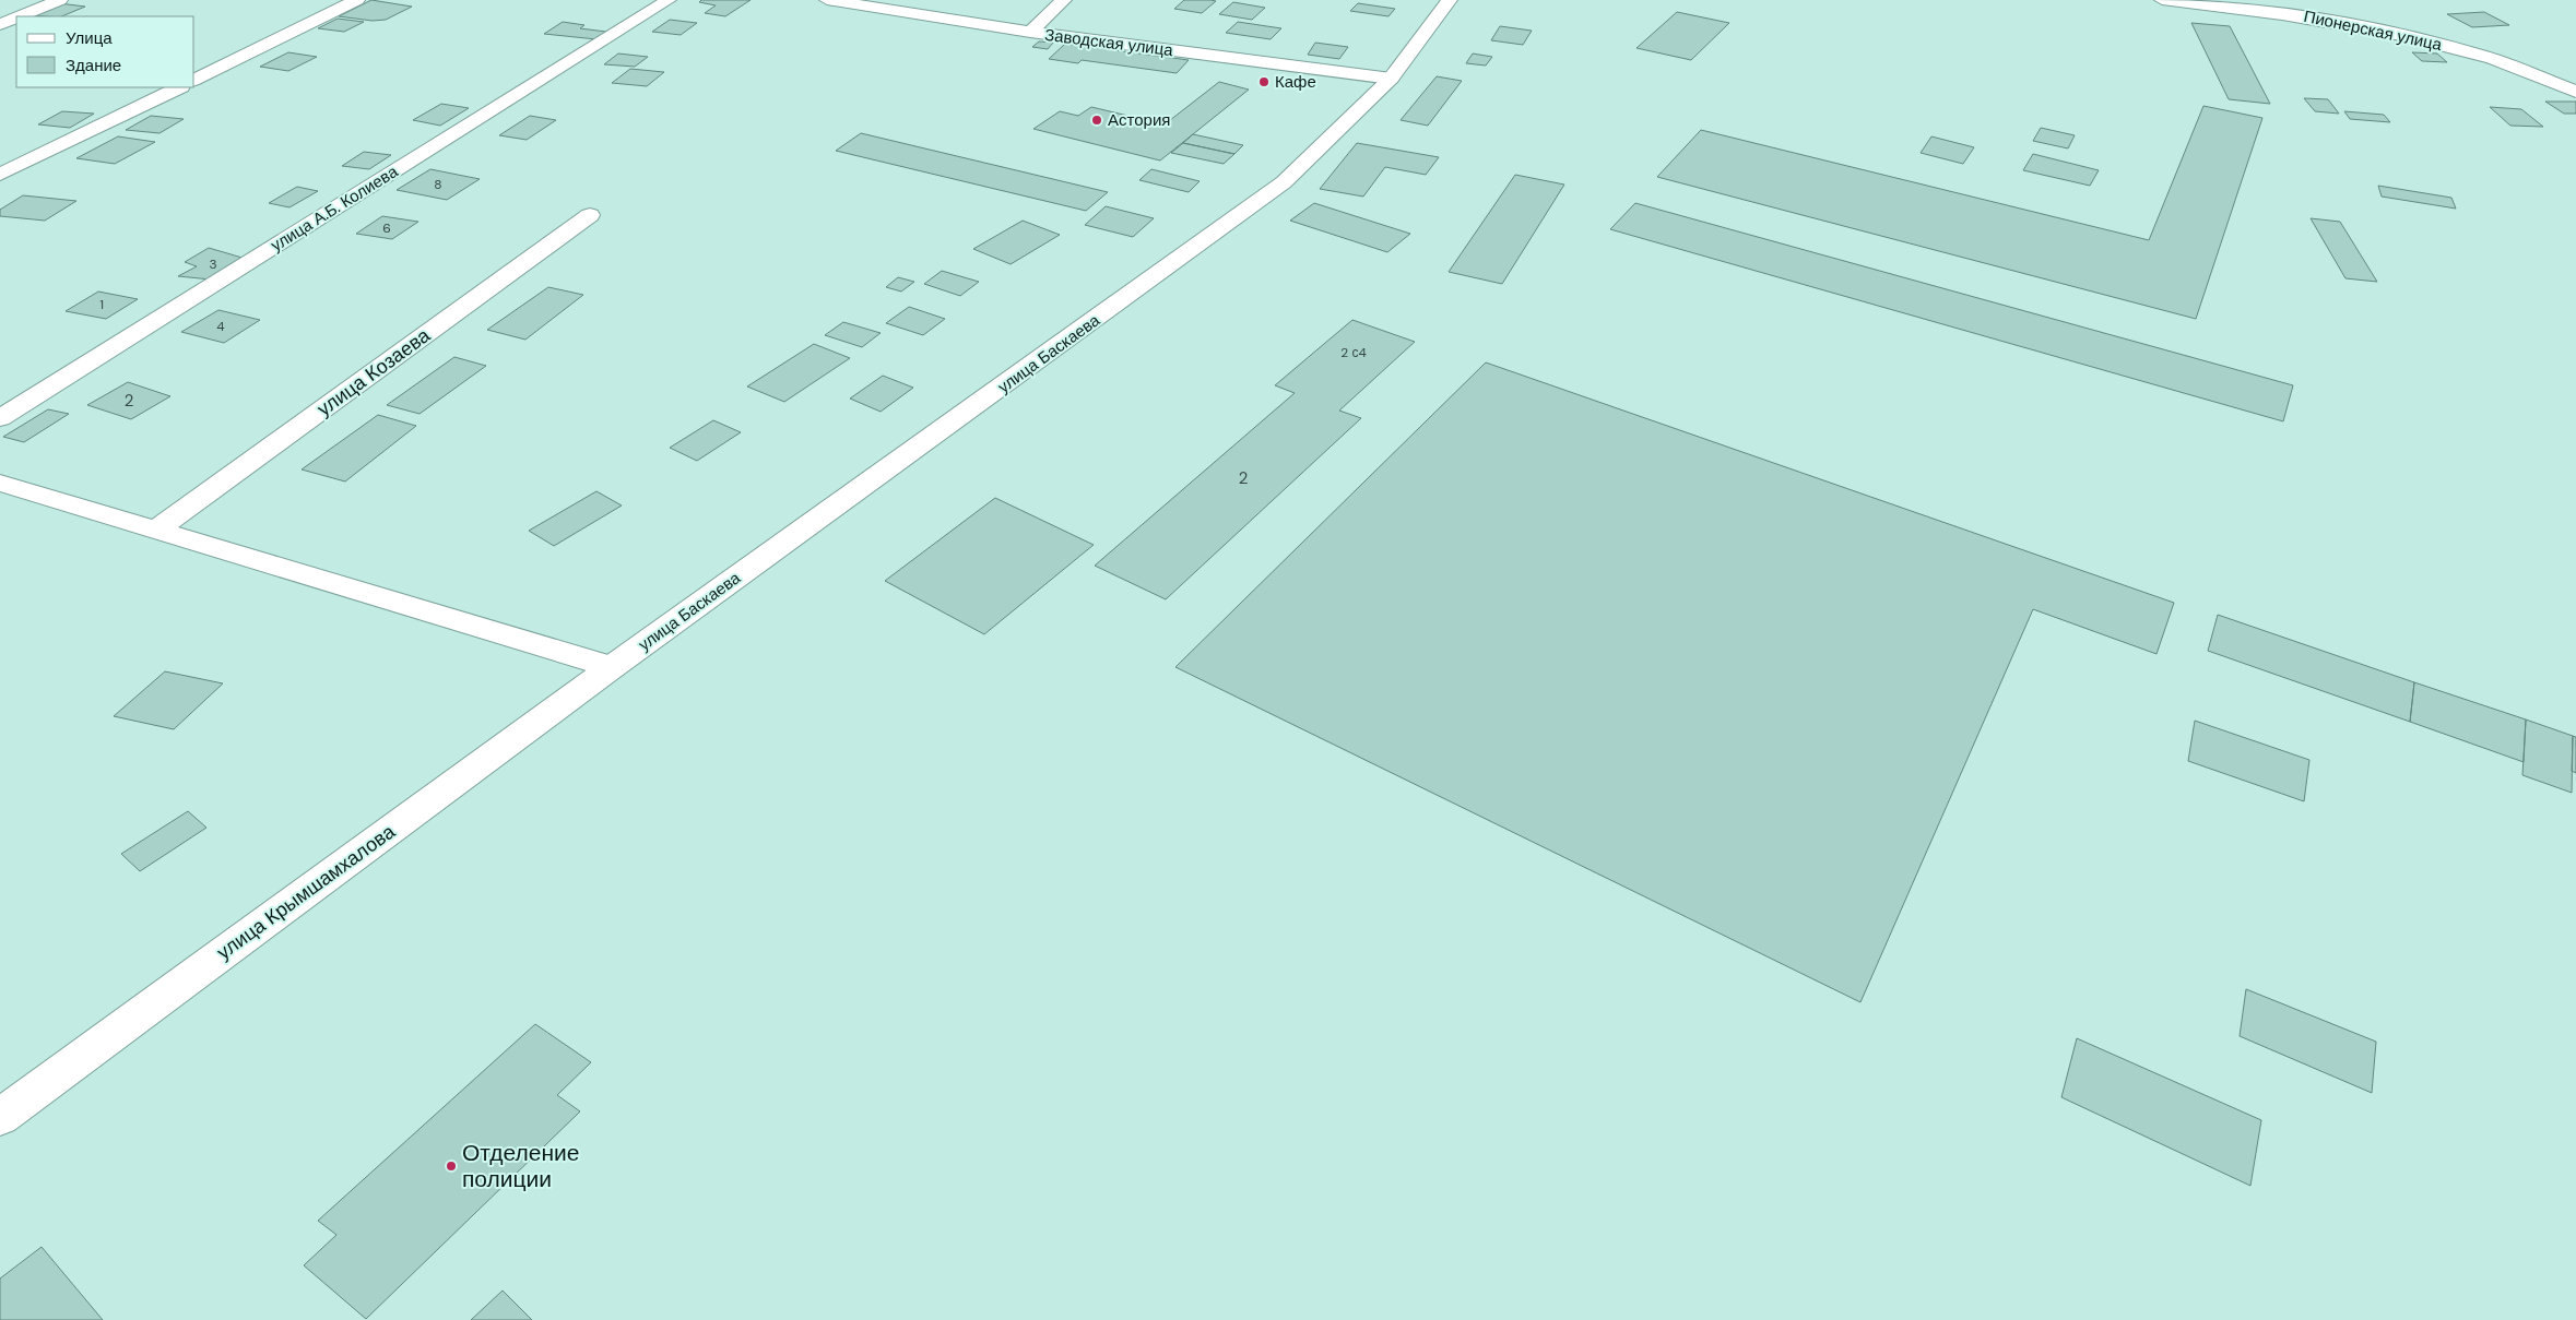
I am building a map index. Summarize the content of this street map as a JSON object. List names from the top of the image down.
{
  "streets": {
    "street": [
      "Пионерская улица",
      "Заводская улица",
      "улица А.Б. Колиева",
      "улица Баскаева",
      "улица Козаева",
      "улица Крымшамхалова"
    ]
  },
  "crossings": [
    ["Заводская улица", "улица Баскаева"],
    ["улица Баскаева", "улица Крымшамхалова"]
  ],
  "places": ["Кафе", "Астория", "Отделение полиции"],
  "house_numbers": [
    "8",
    "6",
    "3",
    "1",
    "4",
    "2 с4",
    "2",
    "2"
  ],
  "legend": ["Улица", "Здание"]
}
